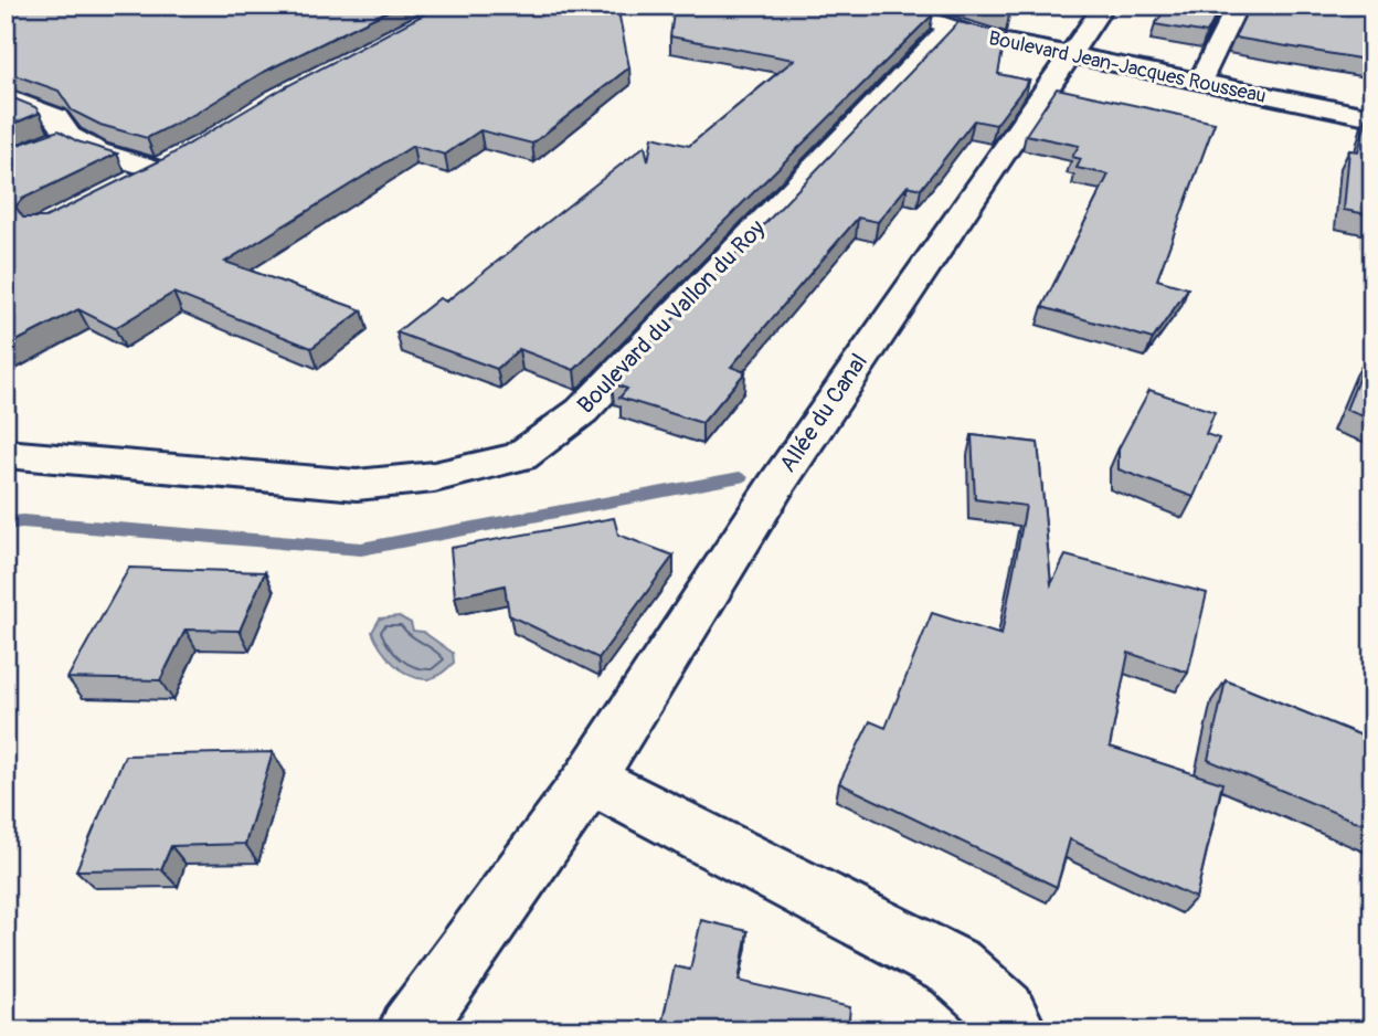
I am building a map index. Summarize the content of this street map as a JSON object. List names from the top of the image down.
{
  "streets": {
    "street": ["Boulevard Jean-Jacques Rousseau", "Boulevard du Vallon du Roy", "Allée du Canal"]
  },
  "crossings": [
    ["Boulevard Jean-Jacques Rousseau", "Boulevard du Vallon du Roy"],
    ["Boulevard Jean-Jacques Rousseau", "Allée du Canal"]
  ]
}
